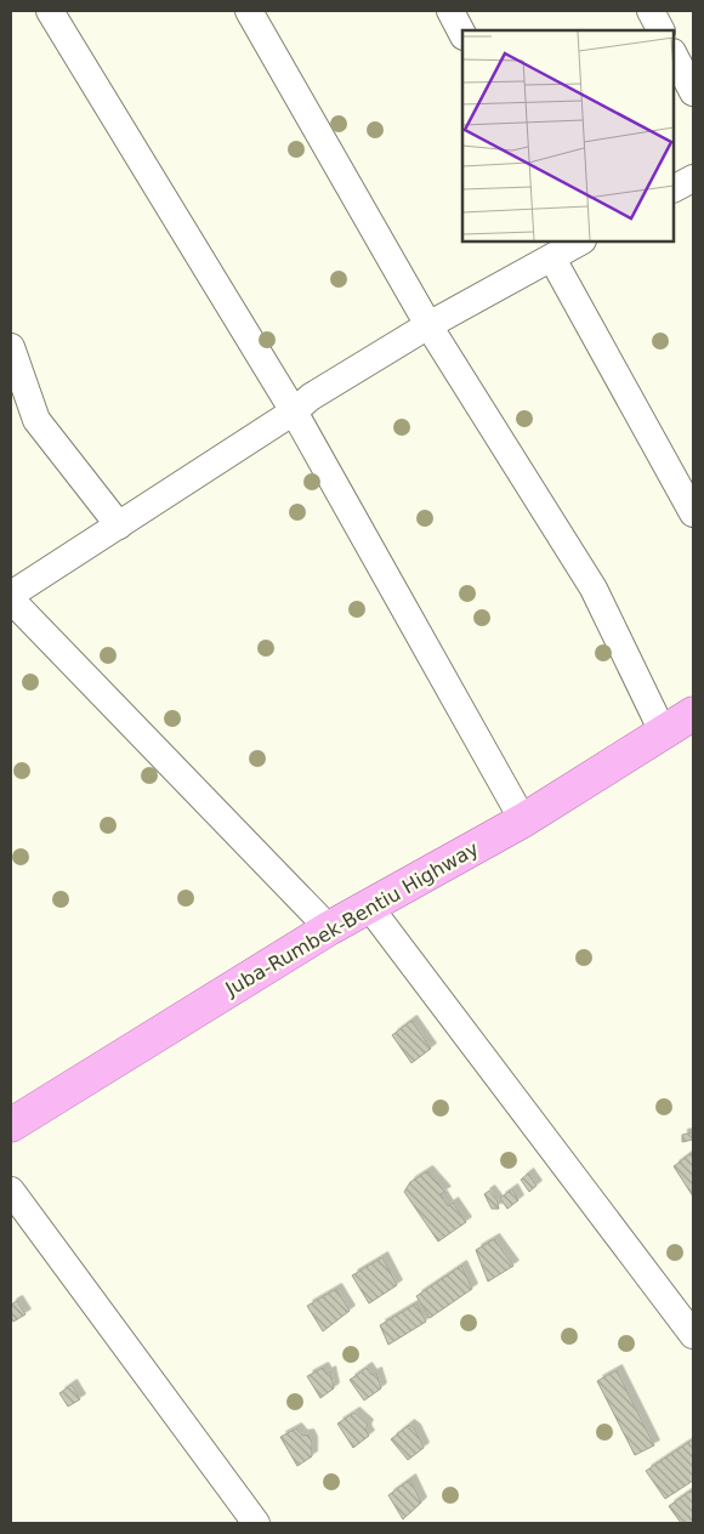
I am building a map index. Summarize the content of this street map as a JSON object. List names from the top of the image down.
{
  "streets": {
    "main road": ["Juba-Rumbek-Bentiu Highway"]
  }
}
